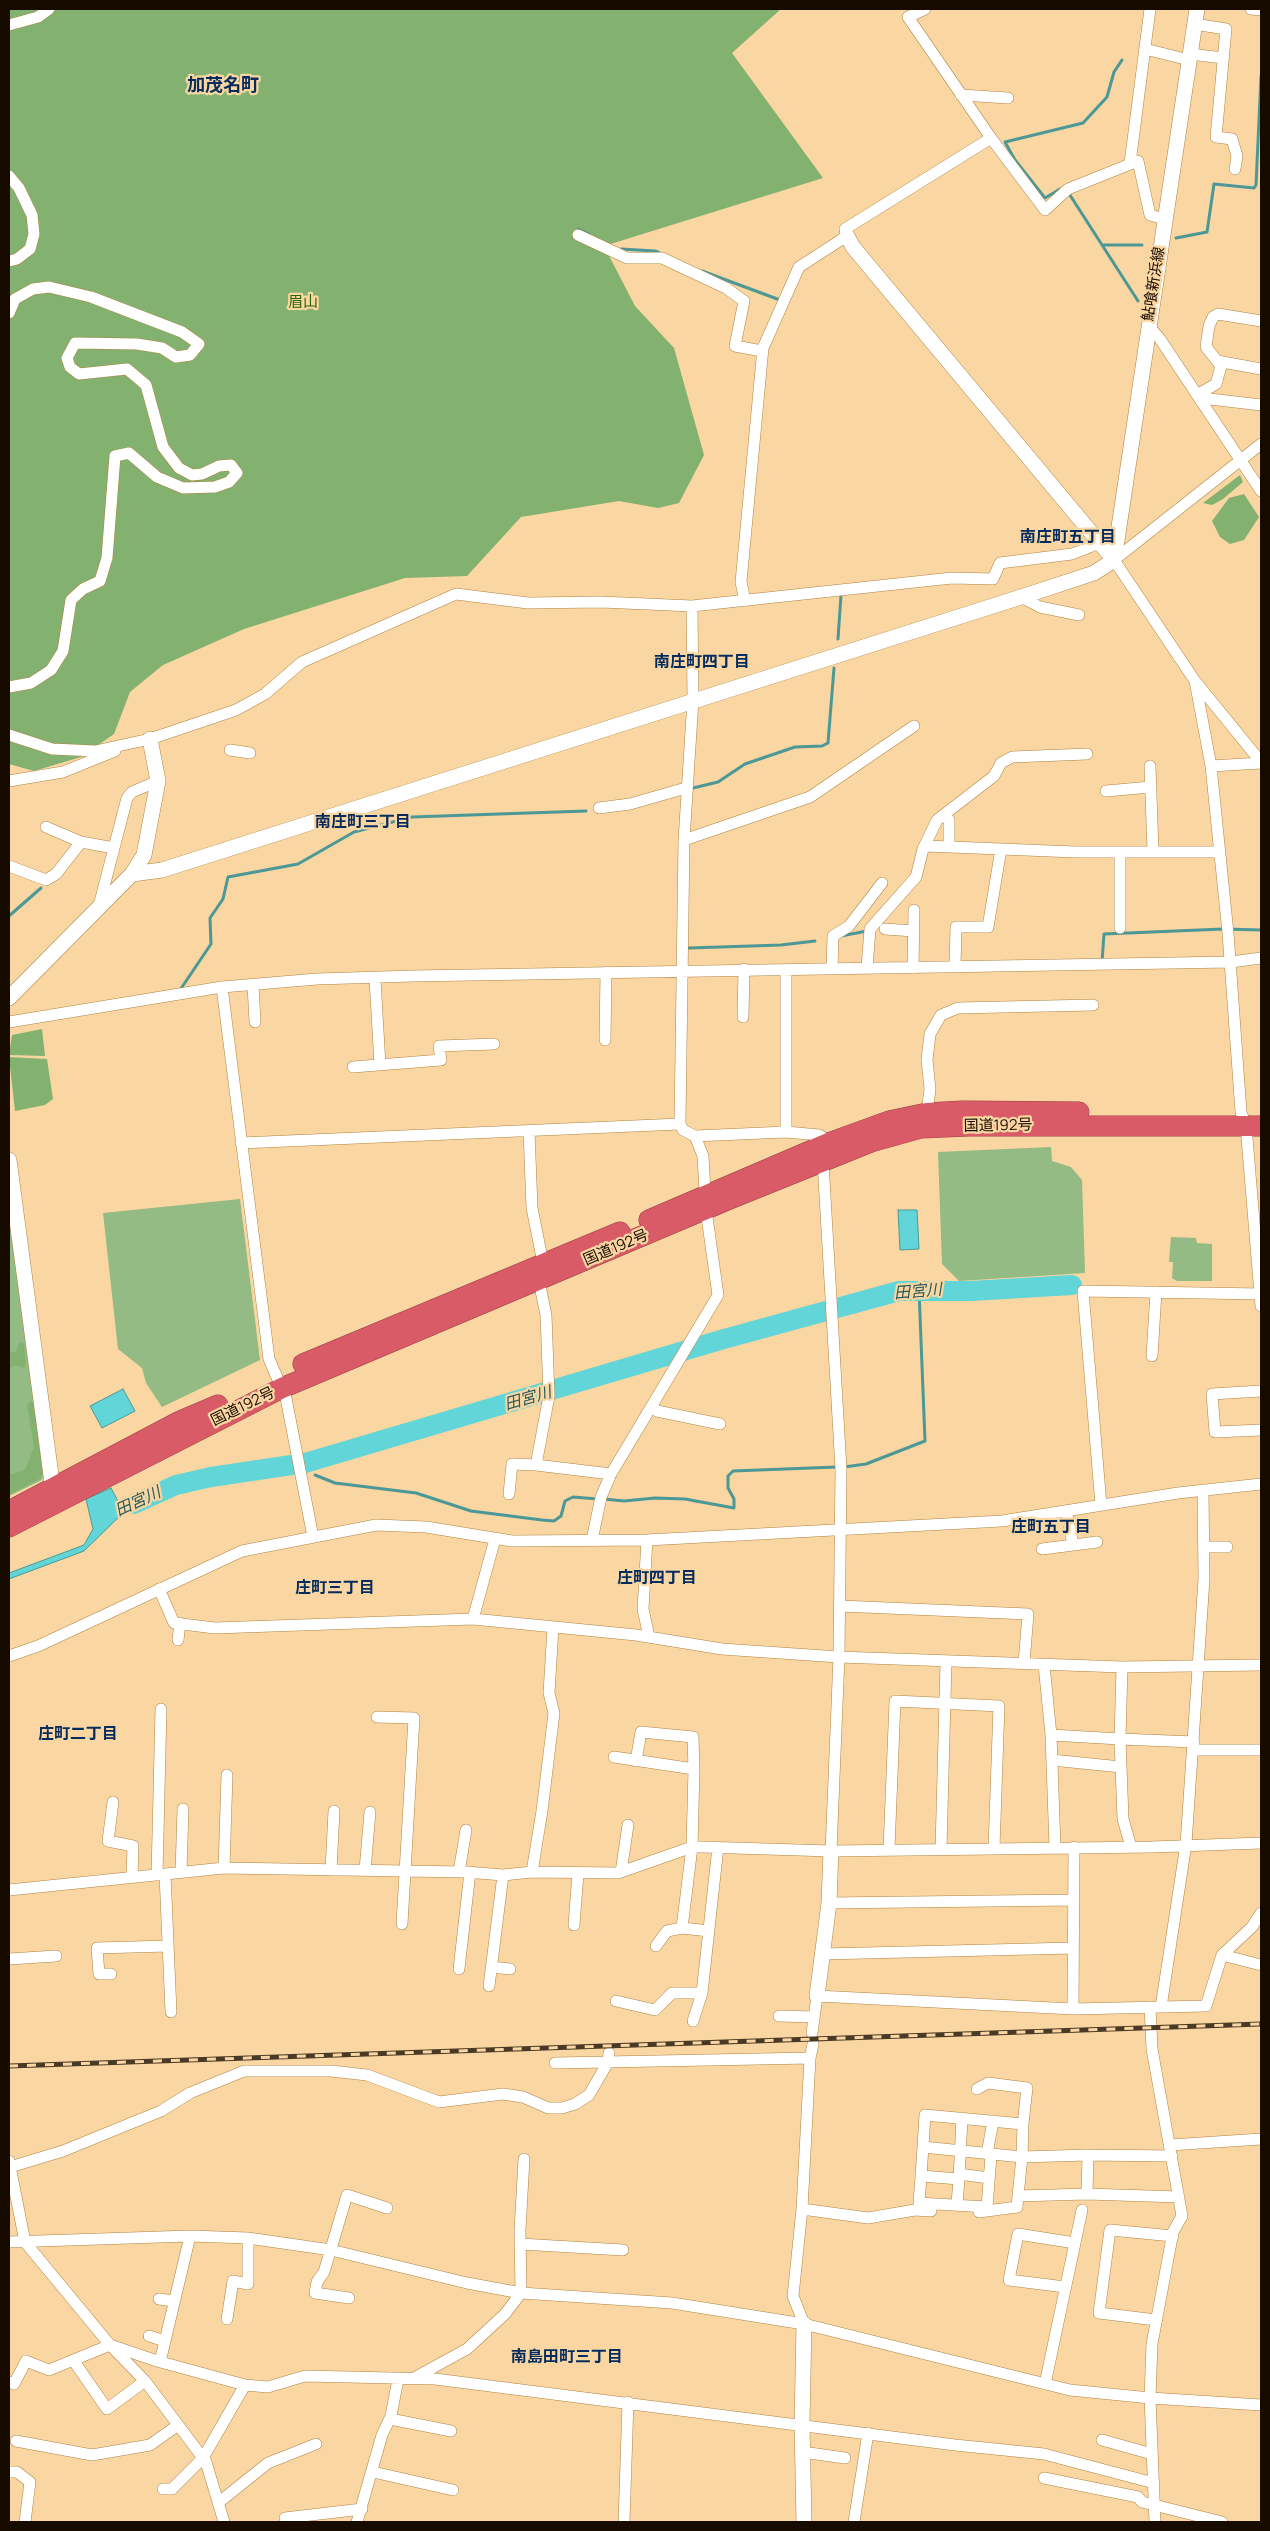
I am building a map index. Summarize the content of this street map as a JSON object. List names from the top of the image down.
{
  "streets": {
    "highway": ["国道192号"],
    "street": ["鮎喰新浜線"]
  },
  "districts": [
    "加茂名町",
    "南庄町五丁目",
    "南庄町四丁目",
    "南庄町三丁目",
    "庄町五丁目",
    "庄町四丁目",
    "庄町三丁目",
    "庄町二丁目",
    "南島田町三丁目"
  ],
  "water": ["田宮川"],
  "parks": ["眉山"]
}
